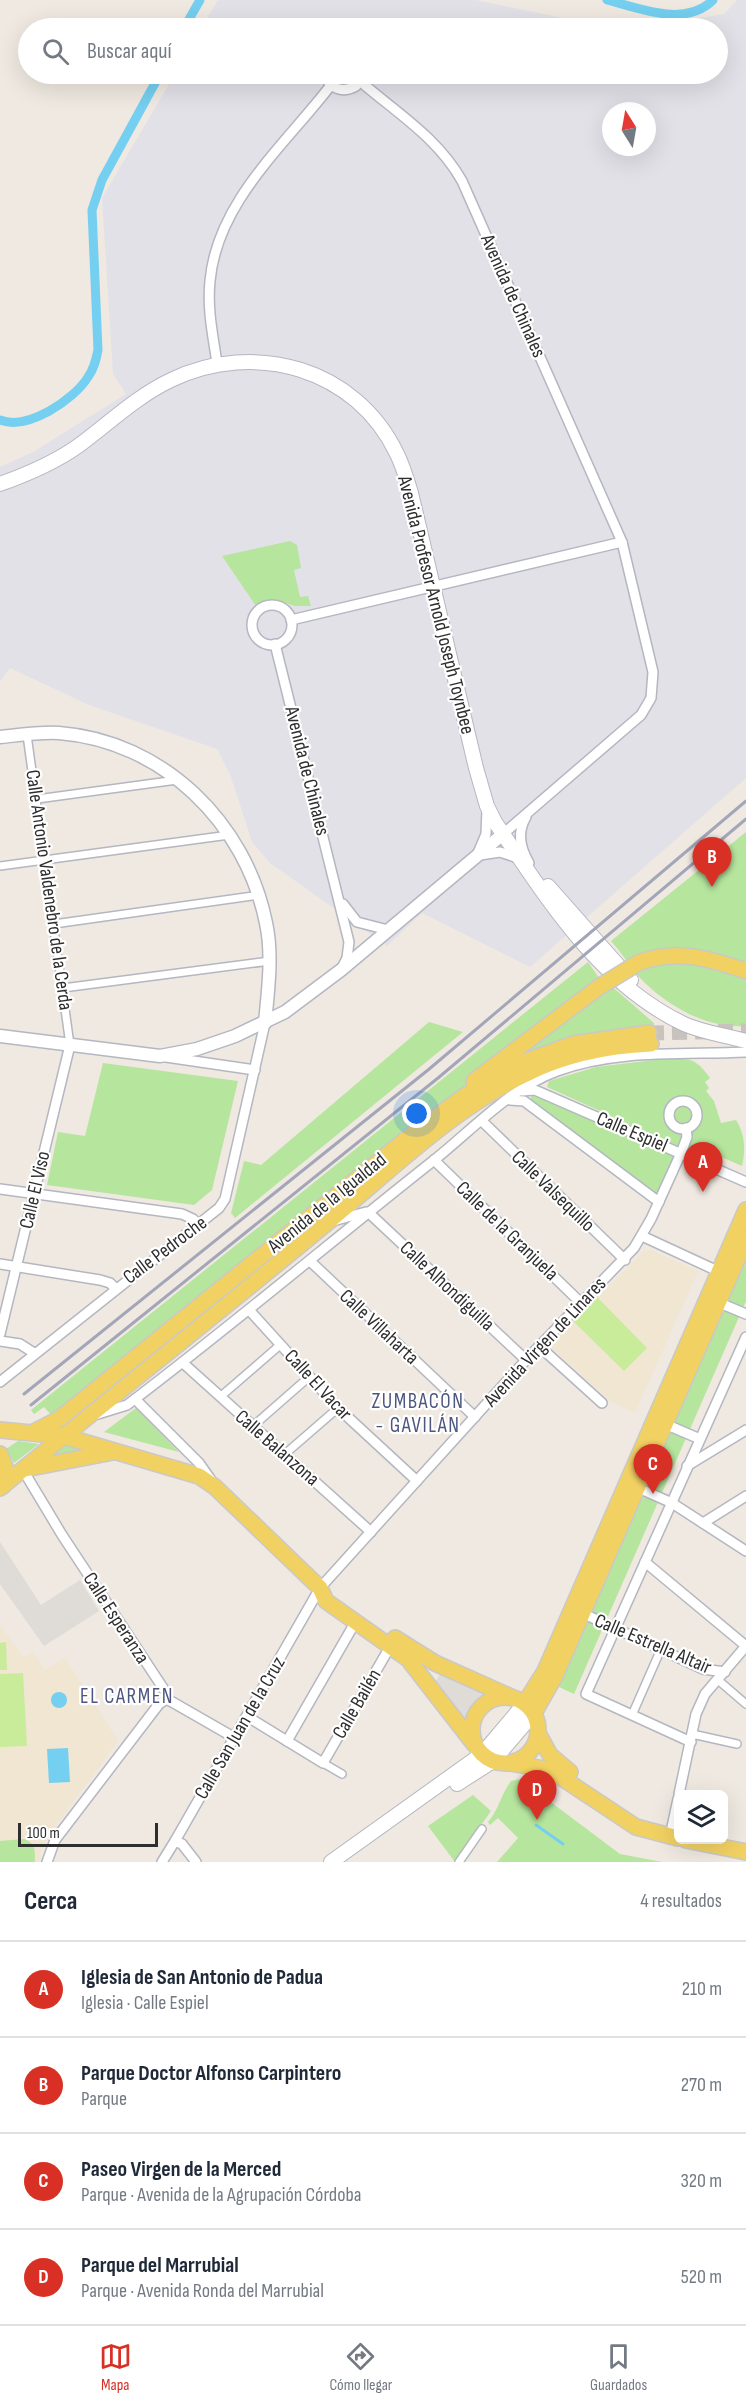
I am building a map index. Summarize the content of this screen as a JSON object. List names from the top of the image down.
{
  "streets": {
    "main road": ["Avenida Profesor Arnold Joseph Toynbee", "Avenida de la Igualdad"],
    "street": [
      "Avenida de Chinales",
      "Calle Antonio Valdenebro de la Cerda",
      "Calle Espiel",
      "Calle El Viso",
      "Calle Valsequillo",
      "Calle de la Granjuela",
      "Calle Pedroche",
      "Calle Alhondiguilla",
      "Calle Villaharta",
      "Avenida Virgen de Linares",
      "Calle El Vacar",
      "Calle Balanzona",
      "Calle Esperanza",
      "Calle Estrella Altair",
      "Calle Bailén",
      "Calle San Juan de la Cruz"
    ]
  },
  "crossings": [
    ["Avenida de Chinales", "Avenida Profesor Arnold Joseph Toynbee"],
    ["Avenida Profesor Arnold Joseph Toynbee", "Avenida de la Igualdad"],
    ["Calle Antonio Valdenebro de la Cerda", "Calle El Viso"],
    ["Calle Espiel", "Avenida de la Igualdad"],
    ["Calle Espiel", "Avenida Virgen de Linares"],
    ["Calle Valsequillo", "Avenida de la Igualdad"],
    ["Calle Valsequillo", "Avenida Virgen de Linares"],
    ["Avenida de la Igualdad", "Calle de la Granjuela"],
    ["Avenida de la Igualdad", "Calle Alhondiguilla"],
    ["Avenida de la Igualdad", "Calle Villaharta"],
    ["Avenida de la Igualdad", "Calle El Vacar"],
    ["Avenida de la Igualdad", "Calle Balanzona"],
    ["Avenida de la Igualdad", "Calle Esperanza"],
    ["Calle de la Granjuela", "Avenida Virgen de Linares"],
    ["Calle Alhondiguilla", "Avenida Virgen de Linares"],
    ["Calle Villaharta", "Avenida Virgen de Linares"],
    ["Avenida Virgen de Linares", "Calle El Vacar"],
    ["Avenida Virgen de Linares", "Calle Balanzona"],
    ["Avenida Virgen de Linares", "Calle San Juan de la Cruz"]
  ],
  "districts": ["ZUMBACÓN - GAVILÁN", "EL CARMEN"],
  "scale_bar": "100 m",
  "north": "top",
  "page": {
    "search": "Buscar aquí",
    "pins": [
      "B",
      "A",
      "C",
      "D"
    ],
    "scale": "100 m",
    "heading": ["Cerca", "4 resultados"],
    "list": [
      {
        "mark": "A",
        "name": "Iglesia de San Antonio de Padua",
        "note": "Iglesia · Calle Espiel",
        "value": "210 m"
      },
      {
        "mark": "B",
        "name": "Parque Doctor Alfonso Carpintero",
        "note": "Parque",
        "value": "270 m"
      },
      {
        "mark": "C",
        "name": "Paseo Virgen de la Merced",
        "note": "Parque · Avenida de la Agrupación Córdoba",
        "value": "320 m"
      },
      {
        "mark": "D",
        "name": "Parque del Marrubial",
        "note": "Parque · Avenida Ronda del Marrubial",
        "value": "520 m"
      }
    ],
    "nav": ["Mapa", "Cómo llegar", "Guardados"]
  }
}
